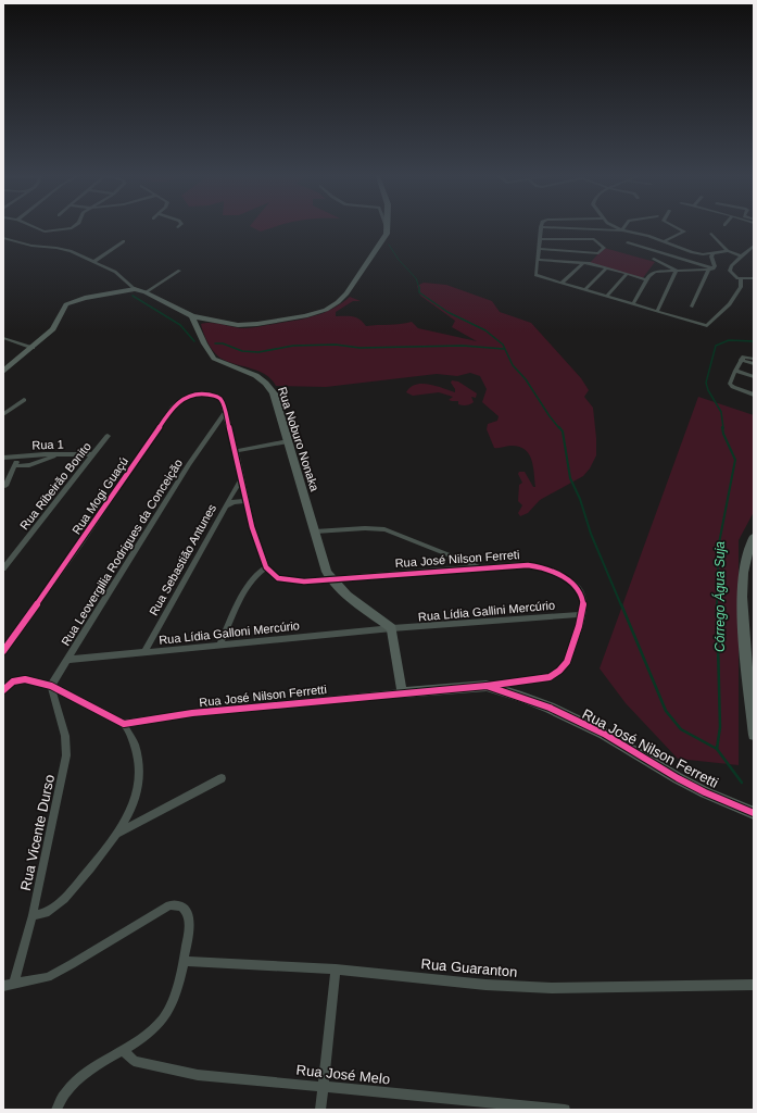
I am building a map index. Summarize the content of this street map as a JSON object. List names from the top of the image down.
{
  "streets": {
    "street": [
      "Rua Noburo Nonaka",
      "Rua 1",
      "Rua Ribeirão Bonito",
      "Rua Mogi Guaçú",
      "Rua Leovergilia Rodrigues da Conceição",
      "Rua José Nilson Ferreti",
      "Rua Sebastião Antunes",
      "Rua Lídia Gallini Mercúrio",
      "Rua Lídia Galloni Mercúrio",
      "Rua José Nilson Ferretti",
      "Rua Vicente Durso",
      "Rua Guaranton",
      "Rua José Melo"
    ]
  },
  "crossings": [
    ["Rua Noburo Nonaka", "Rua José Nilson Ferreti"],
    ["Rua 1", "Rua Ribeirão Bonito"],
    ["Rua Mogi Guaçú", "Rua Leovergilia Rodrigues da Conceição"],
    ["Rua Leovergilia Rodrigues da Conceição", "Rua Lídia Galloni Mercúrio"],
    ["Rua Leovergilia Rodrigues da Conceição", "Rua Vicente Durso"],
    ["Rua José Nilson Ferreti", "Rua Lídia Gallini Mercúrio"],
    ["Rua José Nilson Ferreti", "Rua José Nilson Ferretti"],
    ["Rua Sebastião Antunes", "Rua Lídia Galloni Mercúrio"],
    ["Rua Lídia Gallini Mercúrio", "Rua Lídia Galloni Mercúrio"],
    ["Rua Lídia Gallini Mercúrio", "Rua José Nilson Ferretti"]
  ],
  "water": ["Córrego Água Suja"]
}
